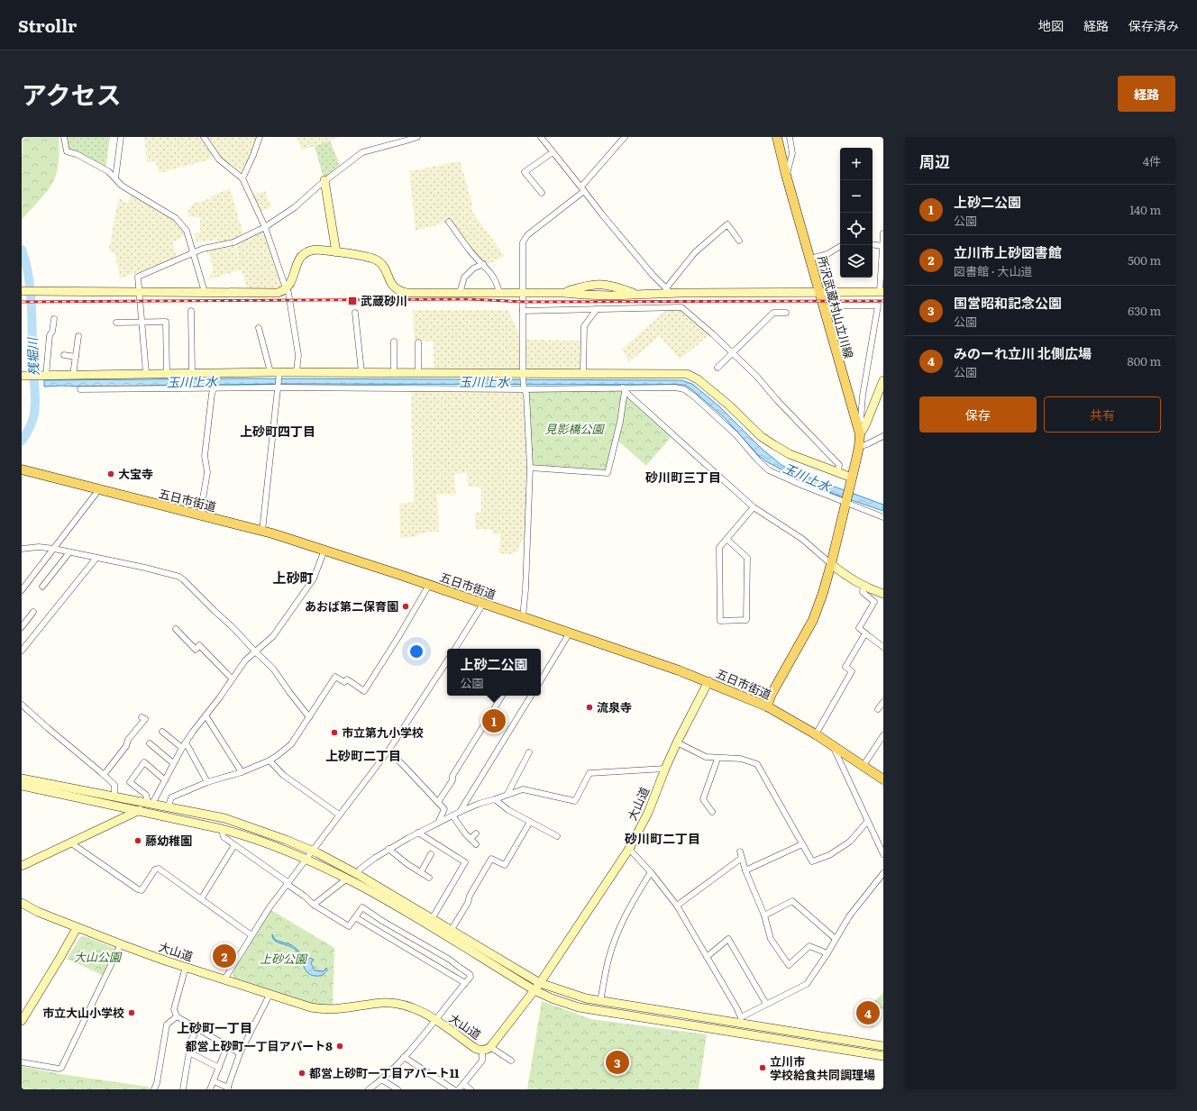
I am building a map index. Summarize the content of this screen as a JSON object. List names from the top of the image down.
{
  "streets": {
    "main road": ["所沢武蔵村山立川線", "五日市街道"],
    "street": ["大山道"]
  },
  "crossings": [
    ["五日市街道", "大山道"]
  ],
  "districts": [
    "上砂町四丁目",
    "砂川町三丁目",
    "上砂町",
    "上砂町二丁目",
    "砂川町二丁目",
    "上砂町一丁目"
  ],
  "water": ["残堀川", "玉川上水"],
  "parks": ["見影橋公園", "大山公園", "上砂公園"],
  "places": {
    "transit": ["武蔵砂川"],
    "other": [
      "大宝寺",
      "あおば第二保育園",
      "流泉寺",
      "市立第九小学校",
      "藤幼稚園",
      "市立大山小学校",
      "都営上砂町一丁目アパート8",
      "立川市 学校給食共同調理場",
      "都営上砂町一丁目アパート11"
    ]
  },
  "page": {
    "header": "Strollr",
    "nav": ["地図", "経路", "保存済み"],
    "title": "アクセス",
    "buttons": [
      "経路",
      ["保存", "共有"]
    ],
    "heading": ["周辺", "4件"],
    "map_buttons": ["+", "−"],
    "list": [
      {
        "mark": "1",
        "name": "上砂二公園",
        "note": "公園",
        "value": "140 m"
      },
      {
        "mark": "2",
        "name": "立川市上砂図書館",
        "note": "図書館 · 大山道",
        "value": "500 m"
      },
      {
        "mark": "3",
        "name": "国営昭和記念公園",
        "note": "公園",
        "value": "630 m"
      },
      {
        "mark": "4",
        "name": "みのーれ立川 北側広場",
        "note": "公園",
        "value": "800 m"
      }
    ],
    "popup": ["上砂二公園", "公園"],
    "pins": [
      "1",
      "2",
      "4",
      "3"
    ]
  }
}
